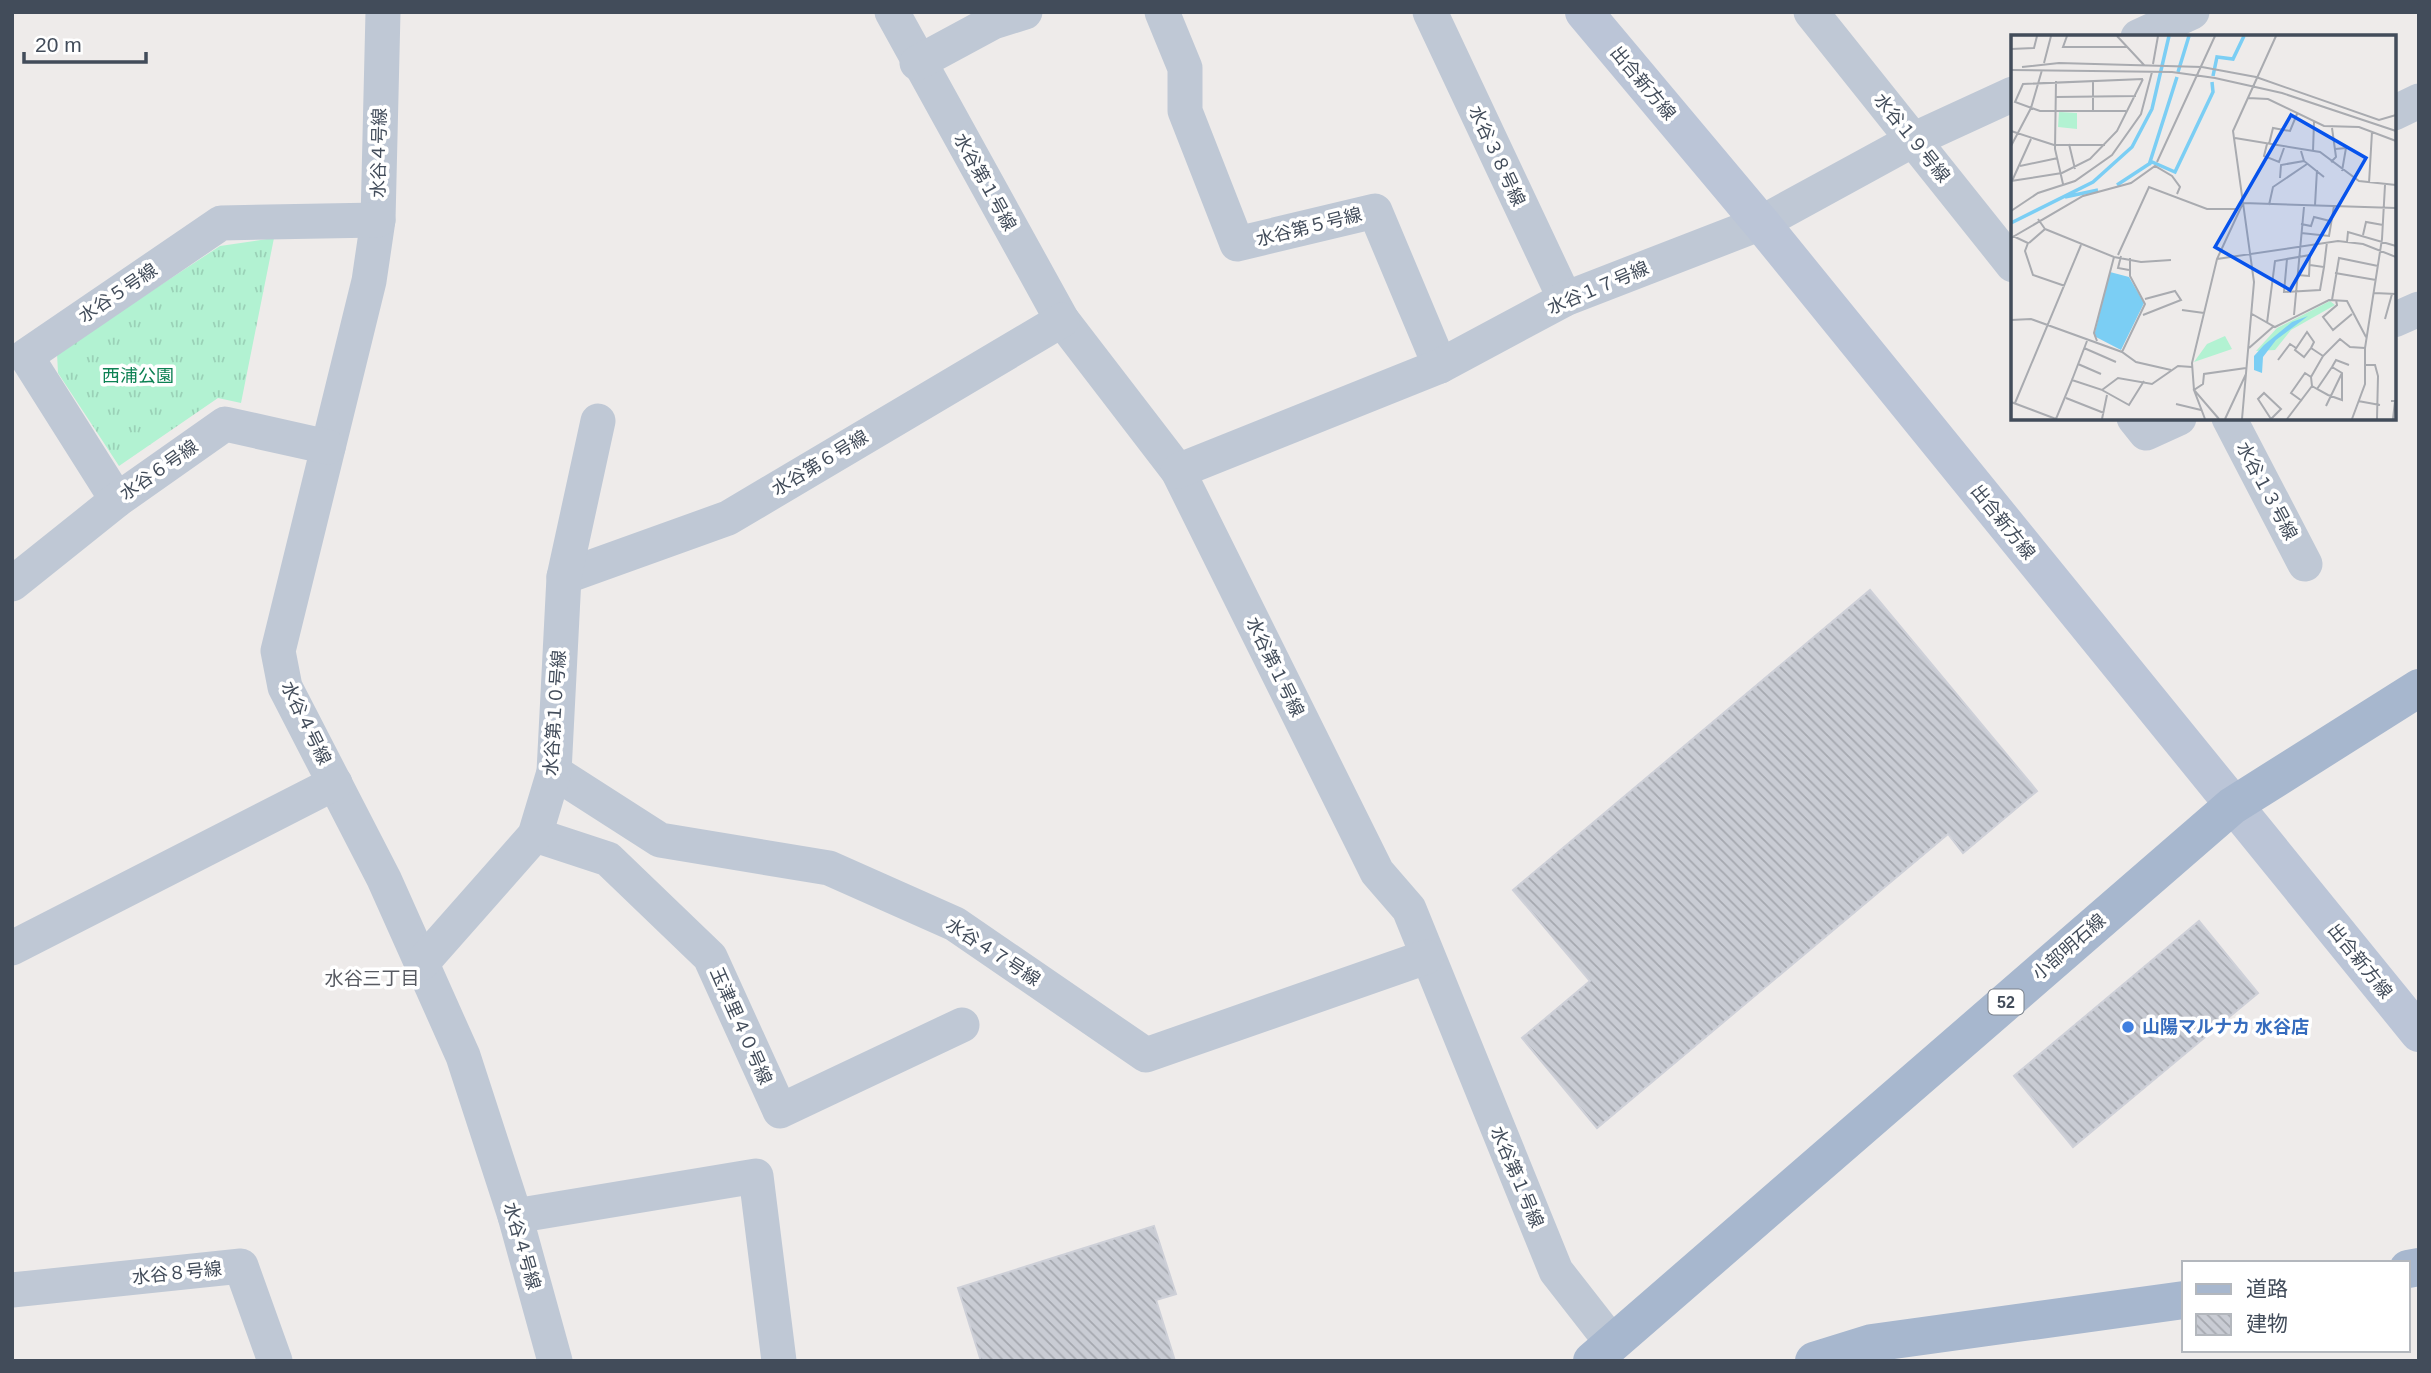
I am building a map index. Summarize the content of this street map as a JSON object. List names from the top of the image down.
{
  "streets": {
    "main road": ["小部明石線", "52"],
    "street": [
      "出合新方線",
      "水谷１９号線",
      "水谷４号線",
      "水谷３８号線",
      "水谷第１号線",
      "水谷第５号線",
      "水谷１７号線",
      "水谷５号線",
      "水谷第６号線",
      "水谷６号線",
      "水谷１３号線",
      "水谷第１０号線",
      "水谷４７号線",
      "玉津里４０号線",
      "水谷８号線"
    ]
  },
  "crossings": [
    ["出合新方線", "水谷１７号線"],
    ["出合新方線", "小部明石線"],
    ["水谷１９号線", "水谷１７号線"],
    ["水谷４号線", "水谷５号線"],
    ["水谷４号線", "水谷６号線"],
    ["水谷４号線", "水谷第１０号線"],
    ["水谷３８号線", "水谷１７号線"],
    ["水谷第１号線", "水谷１７号線"],
    ["水谷第１号線", "水谷第６号線"],
    ["水谷第１号線", "小部明石線"],
    ["水谷第１号線", "水谷４７号線"],
    ["水谷第５号線", "水谷１７号線"],
    ["水谷５号線", "水谷６号線"],
    ["水谷第６号線", "水谷第１０号線"],
    ["水谷第１０号線", "水谷４７号線"],
    ["水谷第１０号線", "玉津里４０号線"]
  ],
  "districts": ["水谷三丁目"],
  "parks": ["西浦公園"],
  "places": ["山陽マルナカ 水谷店"],
  "legend": ["道路", "建物"],
  "scale_bar": "20 m"
}
